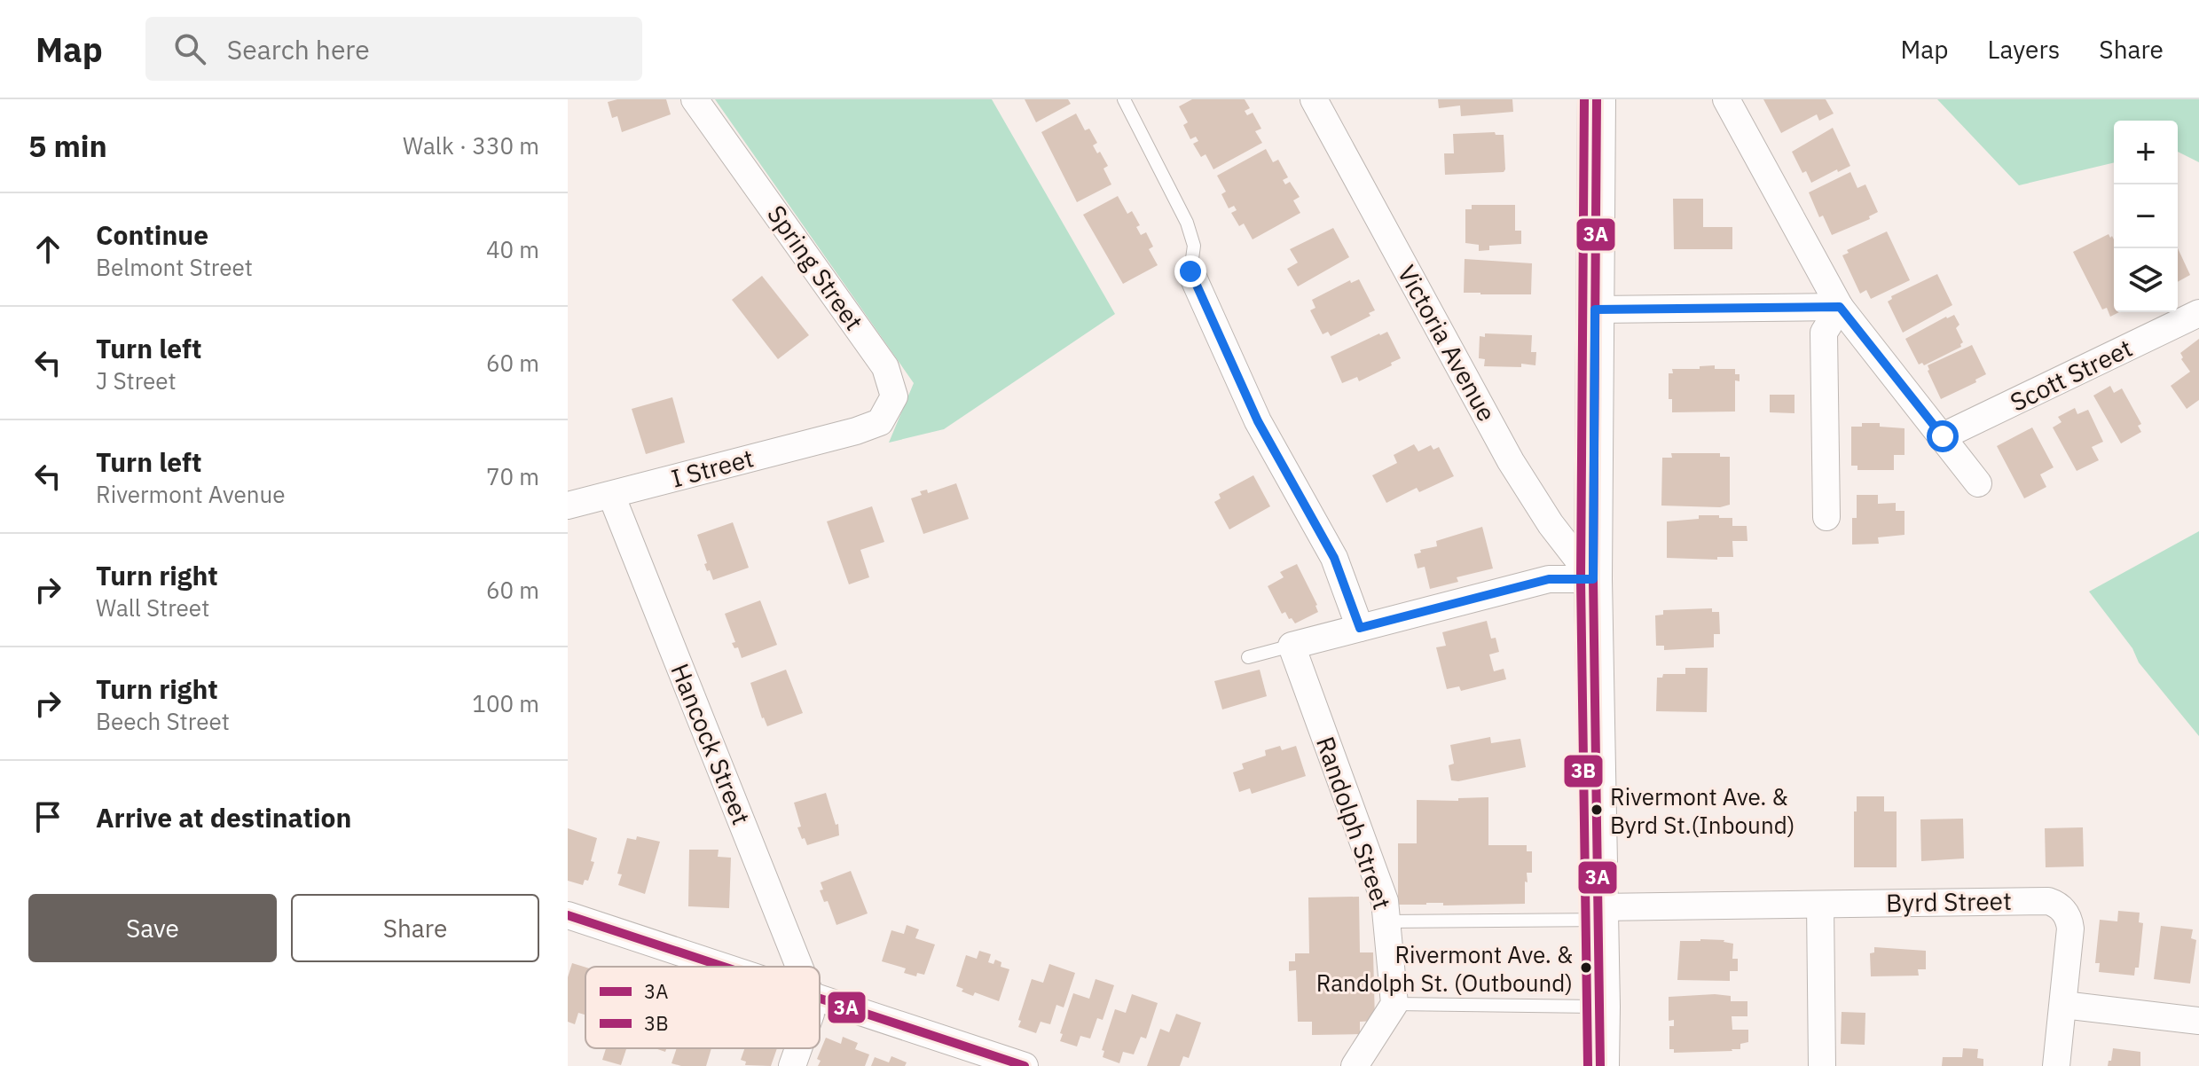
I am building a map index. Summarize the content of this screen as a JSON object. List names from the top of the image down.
{
  "streets": {
    "street": [
      "Spring Street",
      "Victoria Avenue",
      "Scott Street",
      "I Street",
      "Hancock Street",
      "Randolph Street",
      "Byrd Street"
    ]
  },
  "crossings": [
    ["Spring Street", "I Street"],
    ["I Street", "Hancock Street"]
  ],
  "places": ["Rivermont Ave. & Byrd St.(Inbound)", "Rivermont Ave. & Randolph St. (Outbound)"],
  "lines": ["transit line 3A", "transit line 3B"],
  "legend": ["3A", "3B"],
  "page": {
    "header": "Map",
    "search": "Search here",
    "nav": ["Map", "Layers", "Share"],
    "heading": ["5 min", "Walk · 330 m"],
    "map_buttons": ["+", "−"],
    "list": [
      ["Continue", "Belmont Street", "40 m"],
      ["Turn left", "J Street", "60 m"],
      ["Turn left", "Rivermont Avenue", "70 m"],
      ["Turn right", "Wall Street", "60 m"],
      ["Turn right", "Beech Street", "100 m"],
      "Arrive at destination"
    ],
    "buttons": ["Save", "Share"]
  }
}
